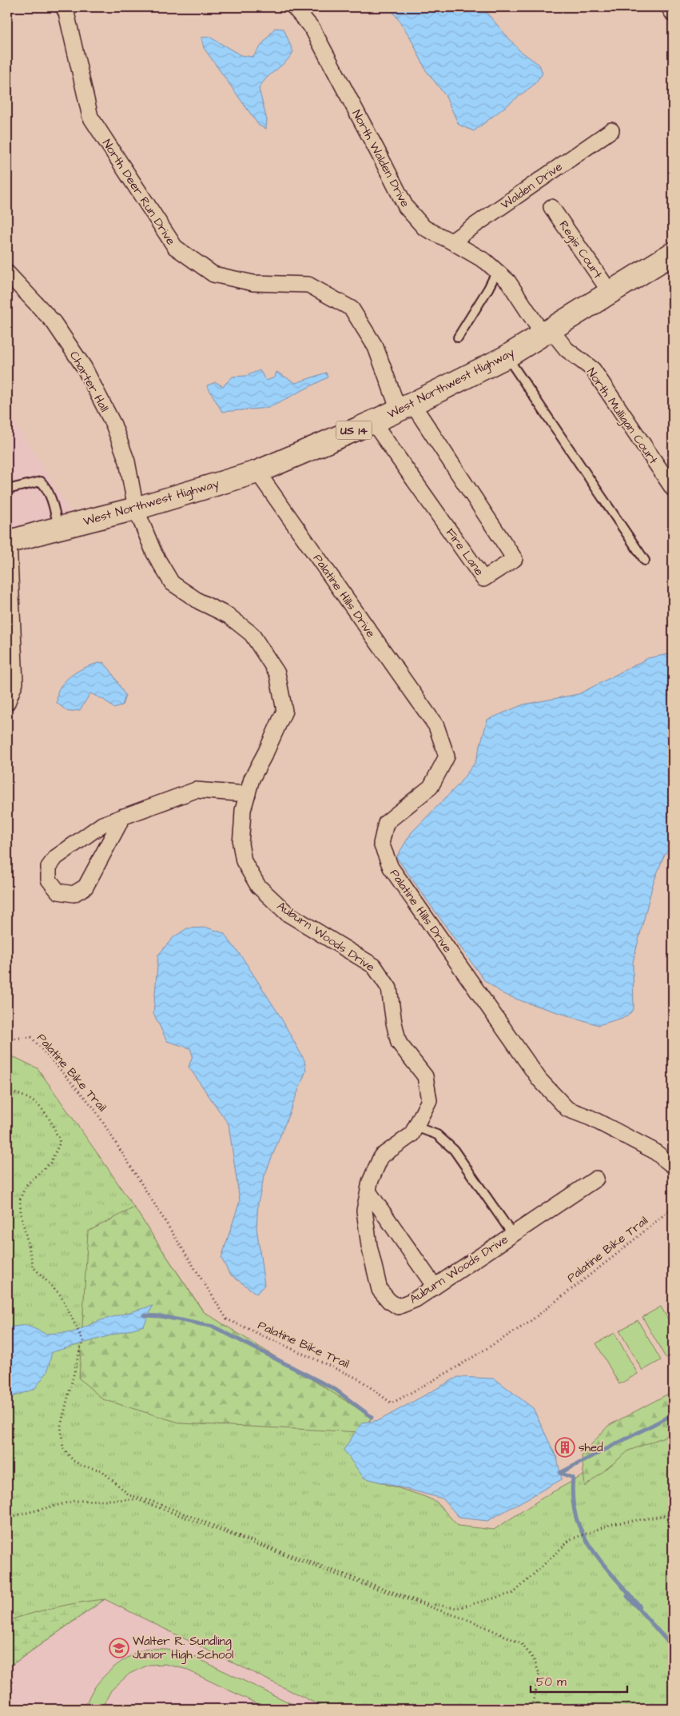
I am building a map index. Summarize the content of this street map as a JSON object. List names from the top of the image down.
{
  "streets": {
    "main road": ["West Northwest Highway", "US 14"],
    "street": [
      "North Walden Drive",
      "Walden Drive",
      "North Deer Run Drive",
      "Regis Court",
      "Charter Hall",
      "North Mulligan Court",
      "Fire Lane",
      "Palatine Hills Drive",
      "Auburn Woods Drive"
    ],
    "path": ["Palatine Bike Trail"]
  },
  "crossings": [
    ["North Walden Drive", "Walden Drive"],
    ["North Walden Drive", "West Northwest Highway"],
    ["North Walden Drive", "North Mulligan Court"],
    ["North Deer Run Drive", "West Northwest Highway"],
    ["North Deer Run Drive", "Fire Lane"],
    ["Regis Court", "West Northwest Highway"],
    ["Charter Hall", "West Northwest Highway"],
    ["Charter Hall", "Auburn Woods Drive"],
    ["West Northwest Highway", "North Mulligan Court"],
    ["West Northwest Highway", "Fire Lane"],
    ["West Northwest Highway", "Palatine Hills Drive"],
    ["West Northwest Highway", "Auburn Woods Drive"]
  ],
  "places": {
    "building": ["shed"],
    "school or university": ["Walter R. Sundling Junior High School"]
  },
  "scale_bar": "50 m"
}
